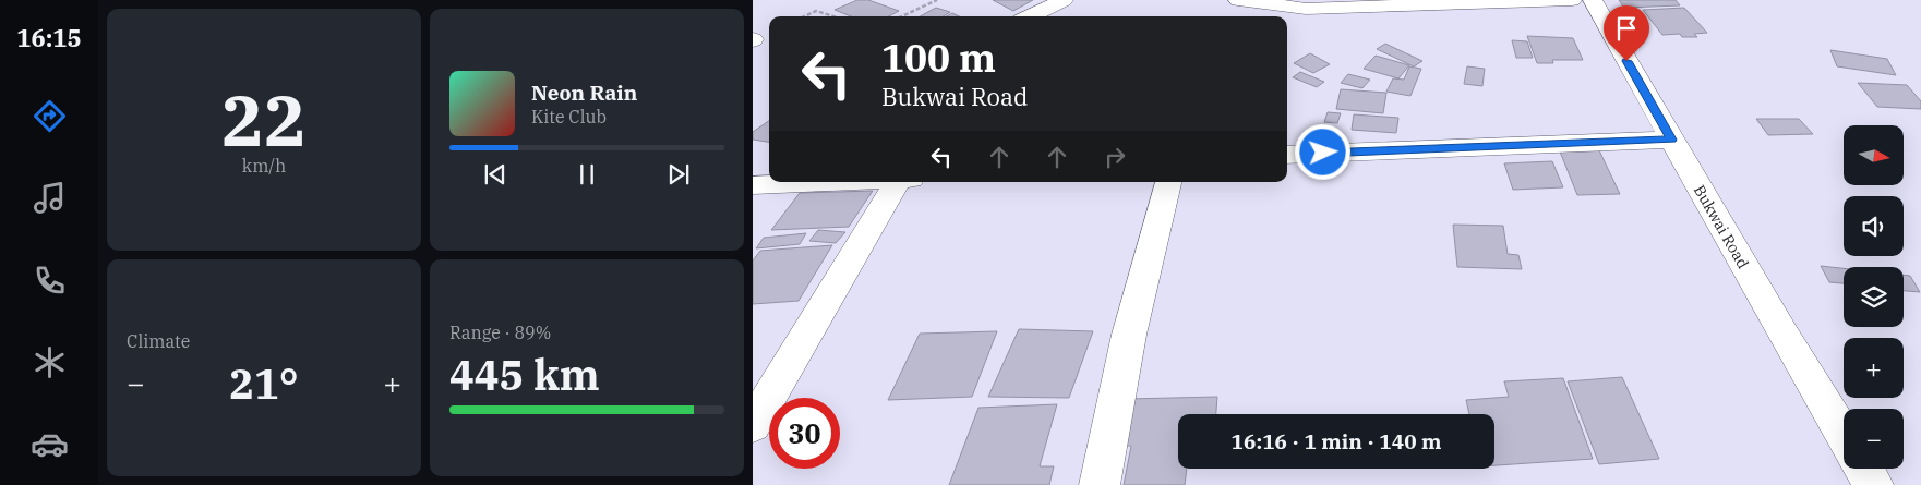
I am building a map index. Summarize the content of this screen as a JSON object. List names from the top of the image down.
{
  "streets": {
    "street": ["Bukwai Road"]
  },
  "north": "right",
  "page": {
    "tabs": "16:15",
    "tile": [
      ["22", "km/h"],
      "Climate",
      ["Range · 89%", "445 km"]
    ],
    "turn": ["100 m", "Bukwai Road"],
    "song": ["Neon Rain", "Kite Club"],
    "map_buttons": ["+", "−"],
    "heat": ["−", "21°", "+"],
    "limit": "30",
    "trip": "16:16 · 1 min · 140 m"
  }
}
